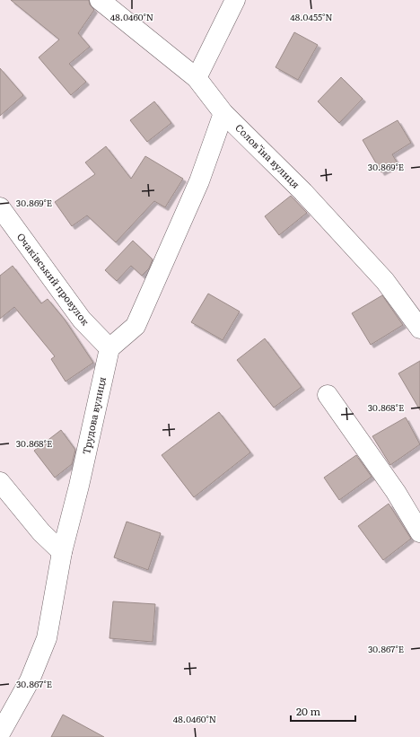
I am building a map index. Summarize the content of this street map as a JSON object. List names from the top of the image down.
{
  "streets": {
    "street": ["Солов'їна вулиця", "Очаківський провулок", "Трудова вулиця"]
  },
  "crossings": [
    ["Очаківський провулок", "Трудова вулиця"]
  ],
  "scale_bar": "20 m",
  "coordinates": [
    "48.0460°N",
    "48.0455°N",
    "30.869°E",
    "30.868°E",
    "30.867°E"
  ]
}
